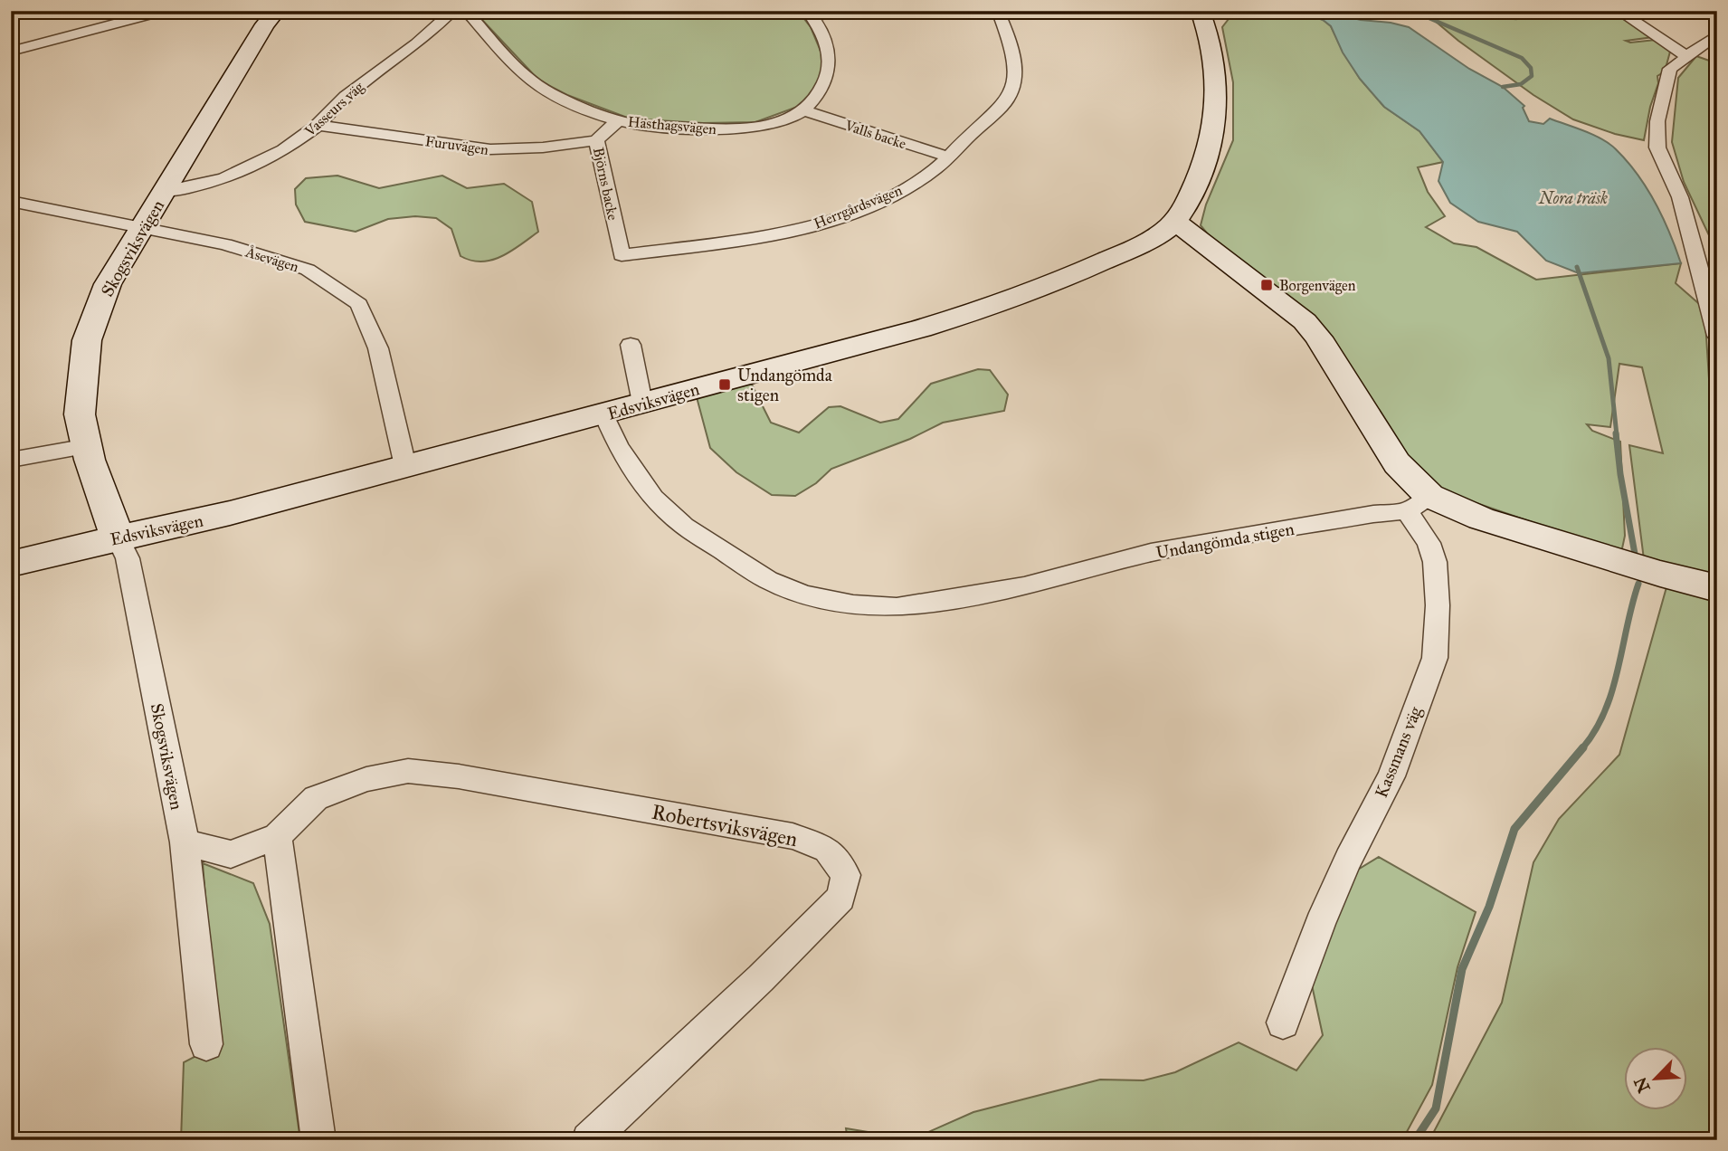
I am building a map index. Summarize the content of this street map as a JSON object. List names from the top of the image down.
{
  "streets": {
    "street": [
      "Vasseurs väg",
      "Hästhagsvägen",
      "Valls backe",
      "Furuvägen",
      "Björns backe",
      "Herrgårdsvägen",
      "Skogsviksvägen",
      "Åsevägen",
      "Edsviksvägen",
      "Undangömda stigen",
      "Kassmans väg",
      "Robertsviksvägen"
    ]
  },
  "crossings": [
    ["Vasseurs väg", "Furuvägen"],
    ["Vasseurs väg", "Skogsviksvägen"],
    ["Hästhagsvägen", "Valls backe"],
    ["Hästhagsvägen", "Björns backe"],
    ["Valls backe", "Herrgårdsvägen"],
    ["Furuvägen", "Björns backe"],
    ["Björns backe", "Herrgårdsvägen"],
    ["Skogsviksvägen", "Åsevägen"],
    ["Skogsviksvägen", "Edsviksvägen"],
    ["Åsevägen", "Edsviksvägen"],
    ["Edsviksvägen", "Undangömda stigen"],
    ["Undangömda stigen", "Kassmans väg"]
  ],
  "water": ["Nora träsk"],
  "places": {
    "transit": ["Borgenvägen", "Undangömda stigen"]
  },
  "north": "bottom left"
}
